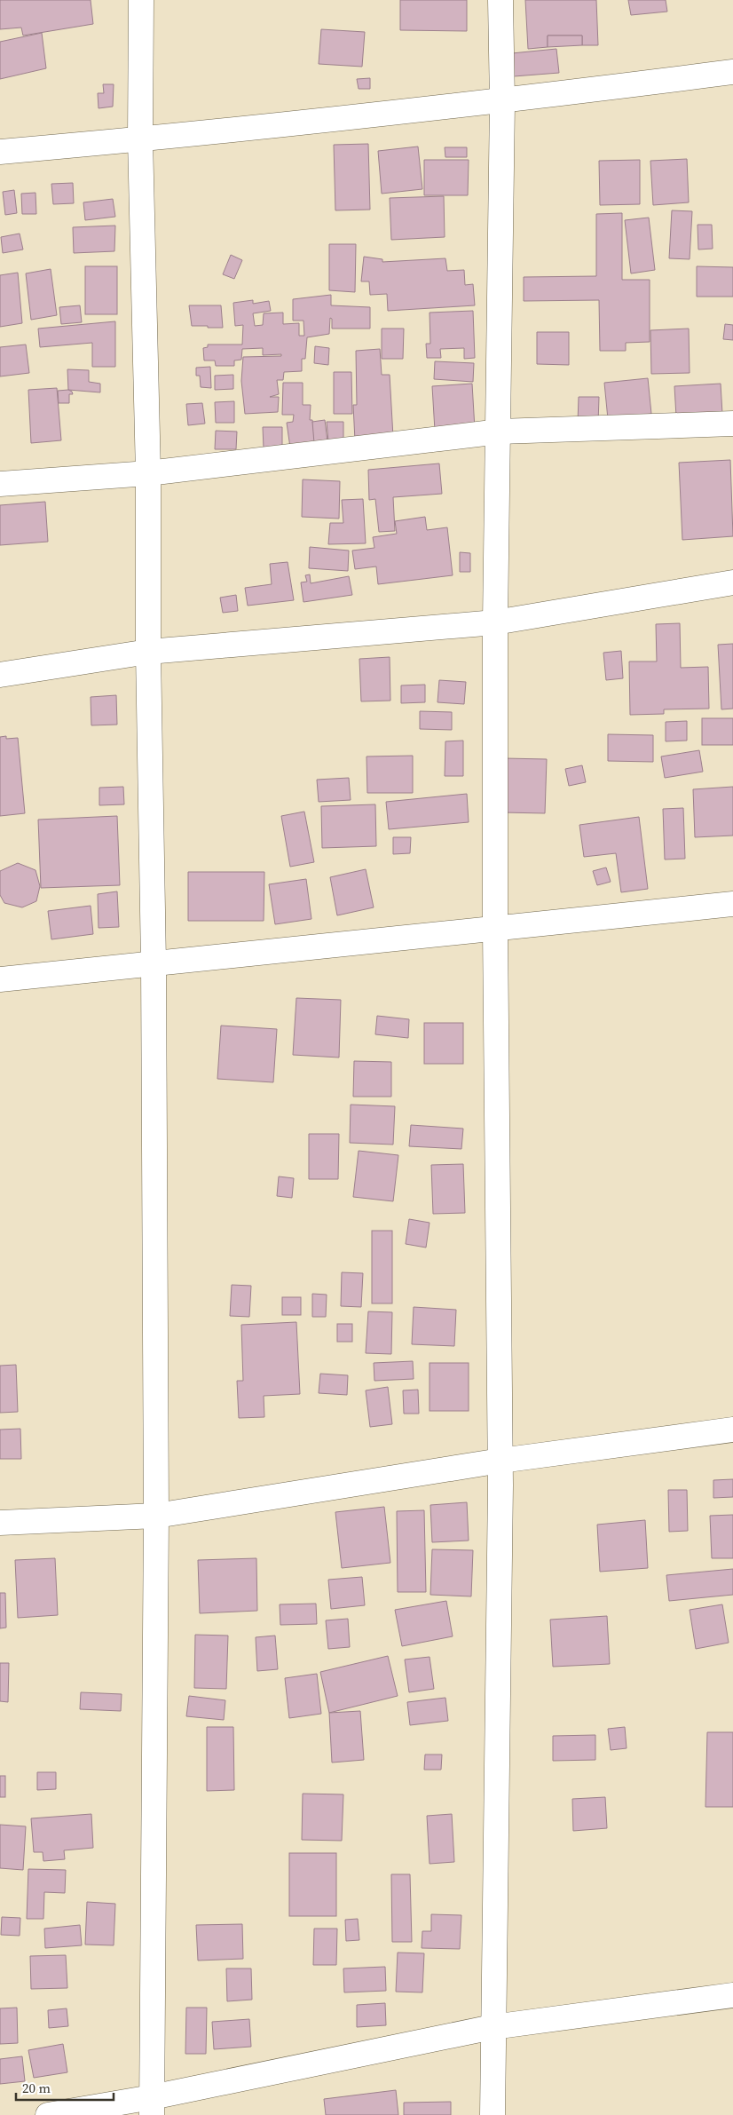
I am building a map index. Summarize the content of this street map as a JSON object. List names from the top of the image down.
{
  "scale_bar": "20 m"
}
